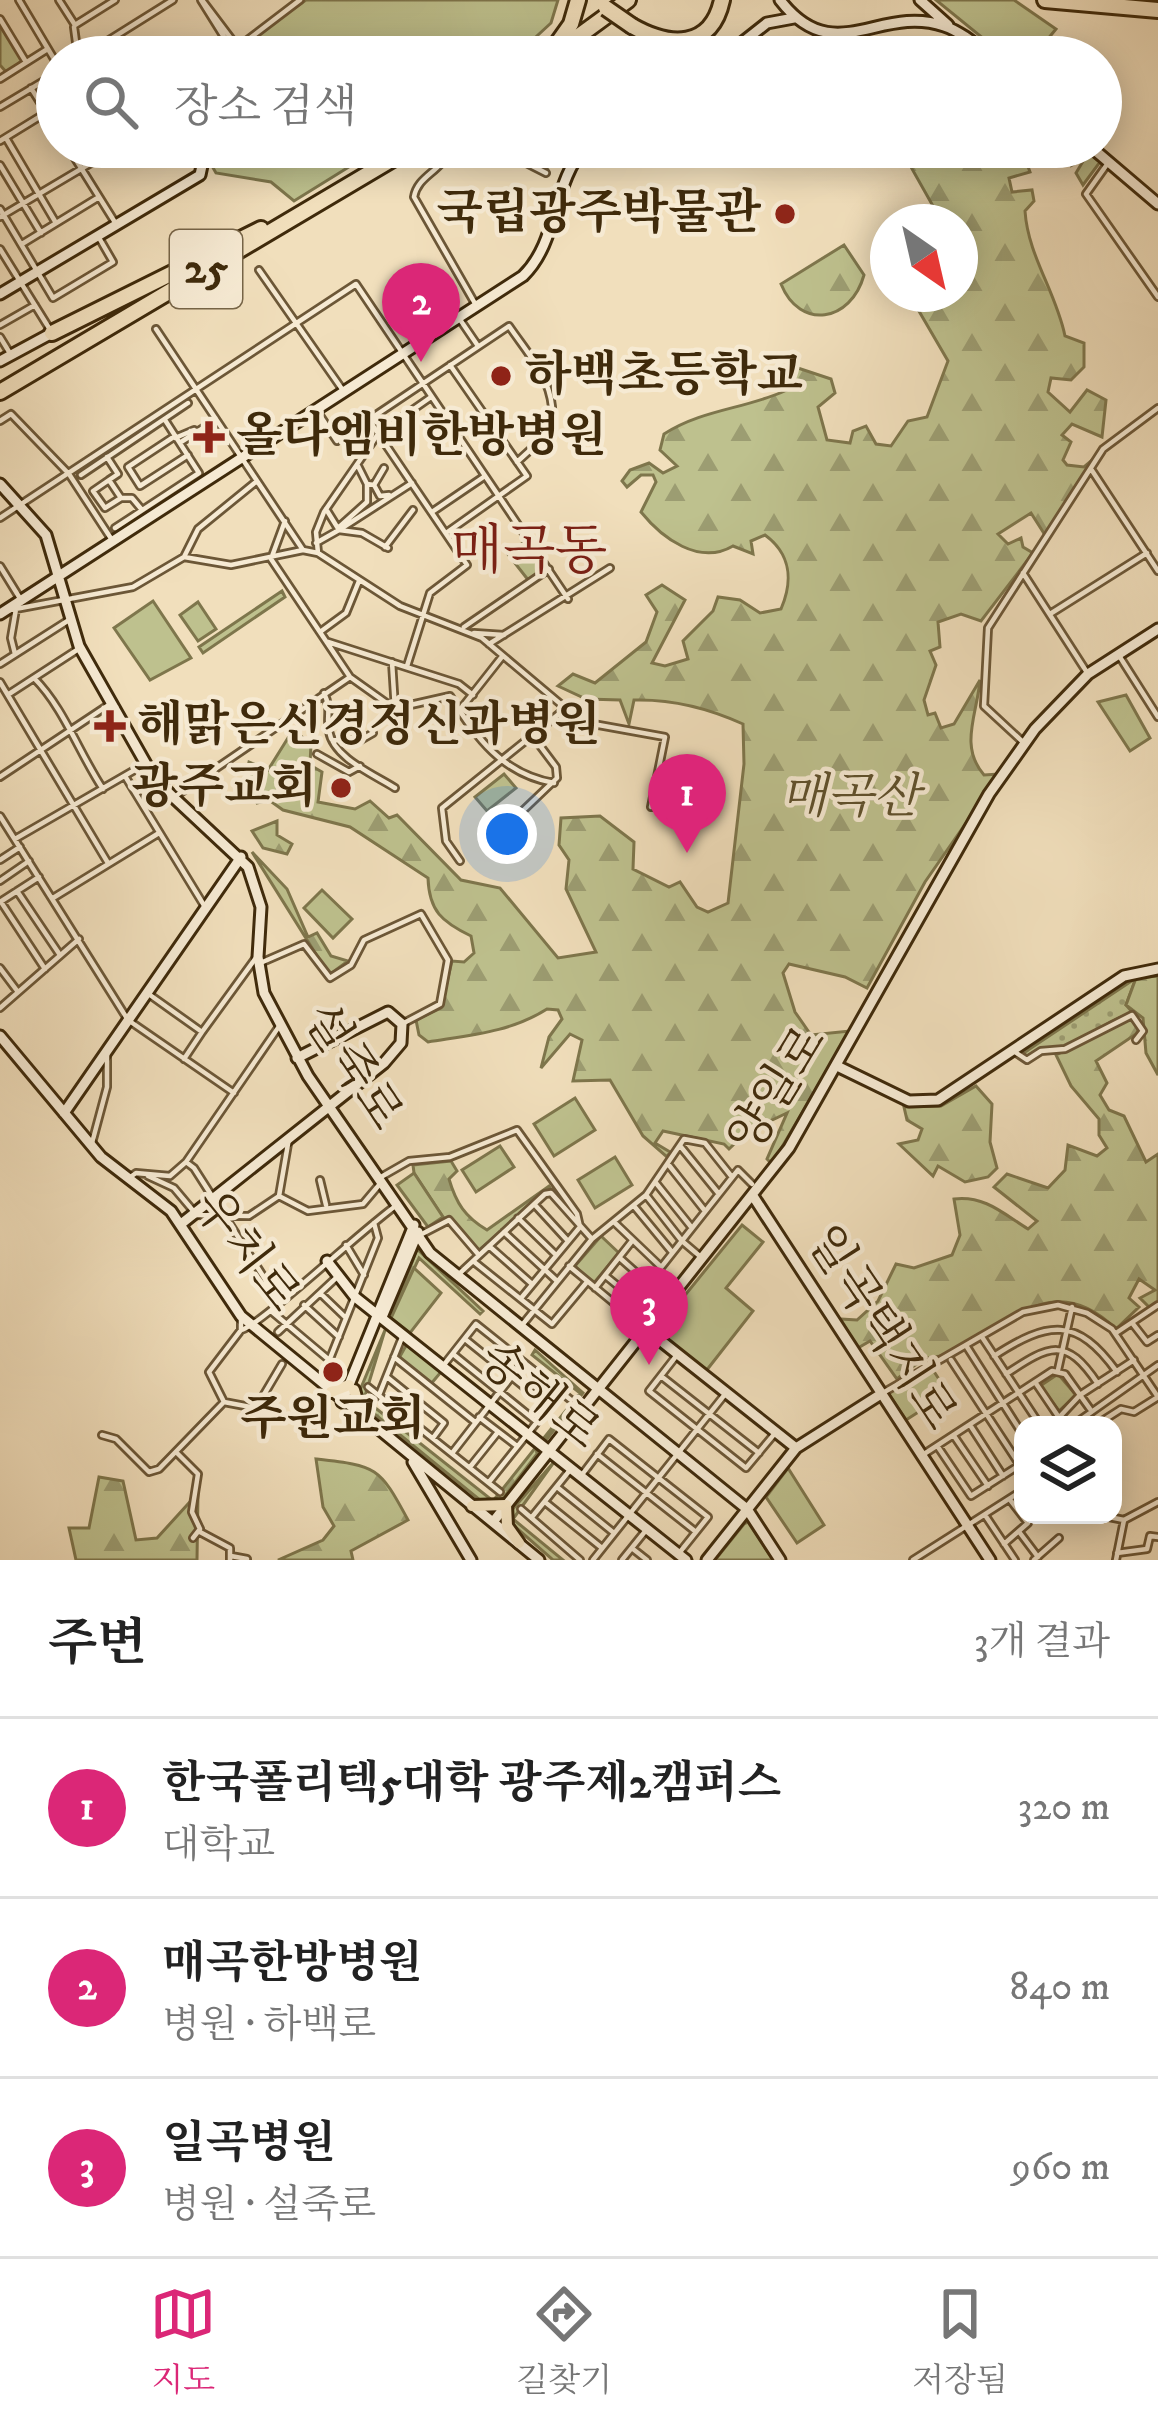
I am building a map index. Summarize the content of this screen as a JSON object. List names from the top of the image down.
{
  "streets": {
    "highway": ["25"],
    "main road": [
      "설죽로",
      "양일로",
      "우치로",
      "일곡택지로",
      "송해로"
    ]
  },
  "crossings": [
    ["설죽로", "양일로"],
    ["설죽로", "우치로"],
    ["양일로", "우치로"],
    ["양일로", "일곡택지로"],
    ["양일로", "송해로"],
    ["우치로", "송해로"]
  ],
  "districts": ["매곡동"],
  "parks": ["매곡산"],
  "places": {
    "other": [
      "국립광주박물관",
      "하백초등학교",
      "광주교회",
      "주원교회"
    ],
    "health": ["올다엠비한방병원", "해맑은신경정신과병원"]
  },
  "north": "bottom right",
  "page": {
    "search": "장소 검색",
    "pins": ["2", "1", "3"],
    "heading": ["주변", "3개 결과"],
    "list": [
      {
        "mark": "1",
        "name": "한국폴리텍5대학 광주제2캠퍼스",
        "note": "대학교",
        "value": "320 m"
      },
      {
        "mark": "2",
        "name": "매곡한방병원",
        "note": "병원 · 하백로",
        "value": "840 m"
      },
      {
        "mark": "3",
        "name": "일곡병원",
        "note": "병원 · 설죽로",
        "value": "960 m"
      }
    ],
    "nav": ["지도", "길찾기", "저장됨"]
  }
}
